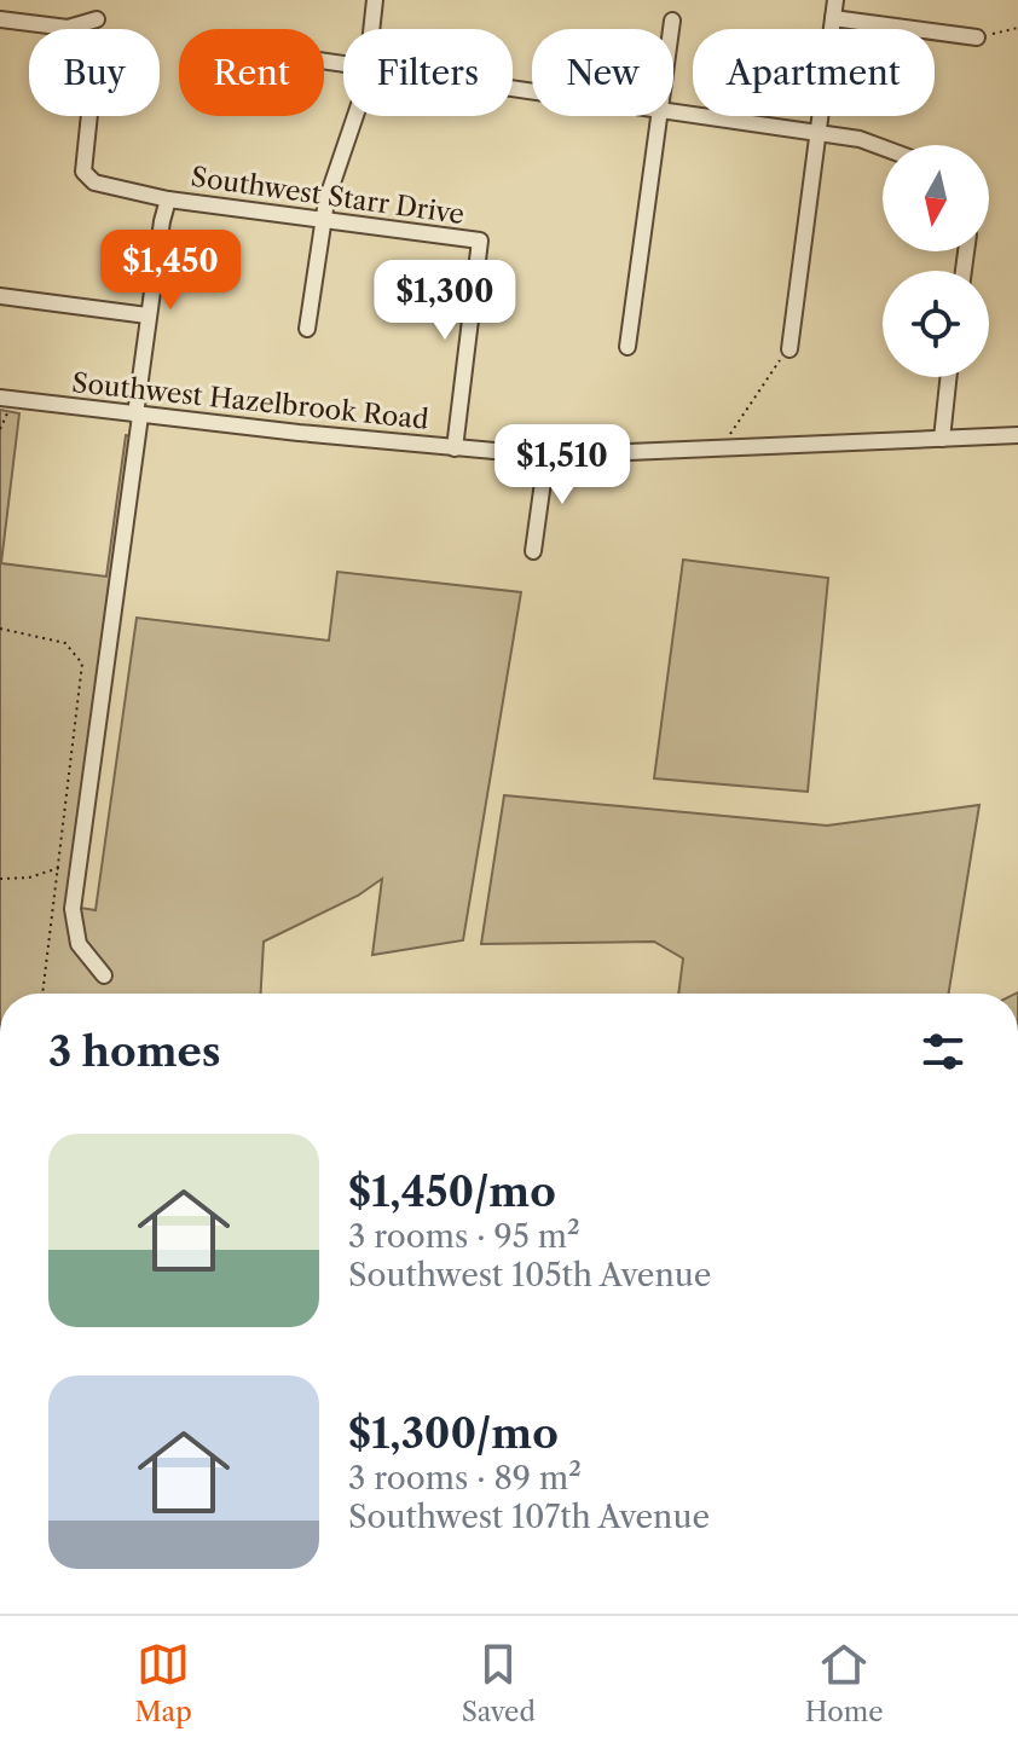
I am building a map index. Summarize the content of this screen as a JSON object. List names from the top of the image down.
{
  "streets": {
    "street": ["Southwest Starr Drive", "Southwest Hazelbrook Road"]
  },
  "crossings": [
    ["Southwest Starr Drive", "Southwest Hazelbrook Road"]
  ],
  "north": "bottom",
  "page": {
    "chip": [
      "Buy",
      "Rent",
      "Filters",
      "New",
      "Apartment"
    ],
    "price": ["$1,450", "$1,300", "$1,510"],
    "heading": "3 homes",
    "list": [
      {
        "name": "$1,450/mo",
        "note": "3 rooms · 95 m² · Southwest 105th Avenue"
      },
      {
        "name": "$1,300/mo",
        "note": "3 rooms · 89 m² · Southwest 107th Avenue"
      }
    ],
    "tabs": ["Map", "Saved", "Home"]
  }
}
